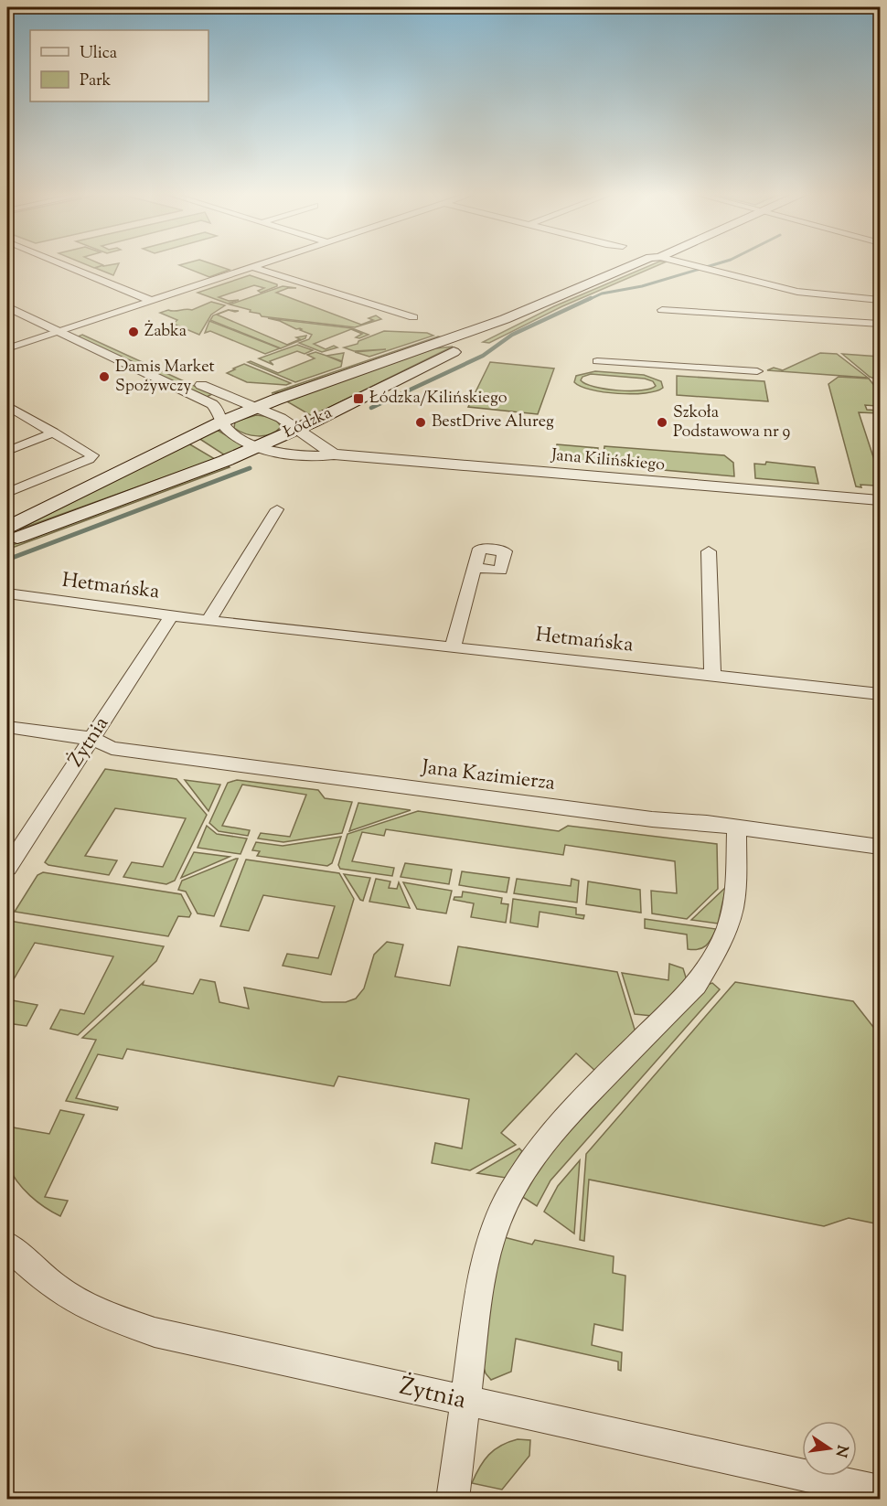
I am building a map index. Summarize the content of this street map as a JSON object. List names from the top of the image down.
{
  "streets": {
    "main road": ["Łódzka"],
    "street": [
      "Jana Kilińskiego",
      "Hetmańska",
      "Żytnia",
      "Jana Kazimierza"
    ]
  },
  "crossings": [
    ["Łódzka", "Jana Kilińskiego"],
    ["Hetmańska", "Żytnia"],
    ["Żytnia", "Jana Kazimierza"]
  ],
  "places": {
    "other": [
      "Żabka",
      "Damis Market Spożywczy",
      "BestDrive Alureg",
      "Szkoła Podstawowa nr 9"
    ],
    "transit": ["Łódzka/Kilińskiego"]
  },
  "legend": ["Ulica", "Park"],
  "north": "right"
}
